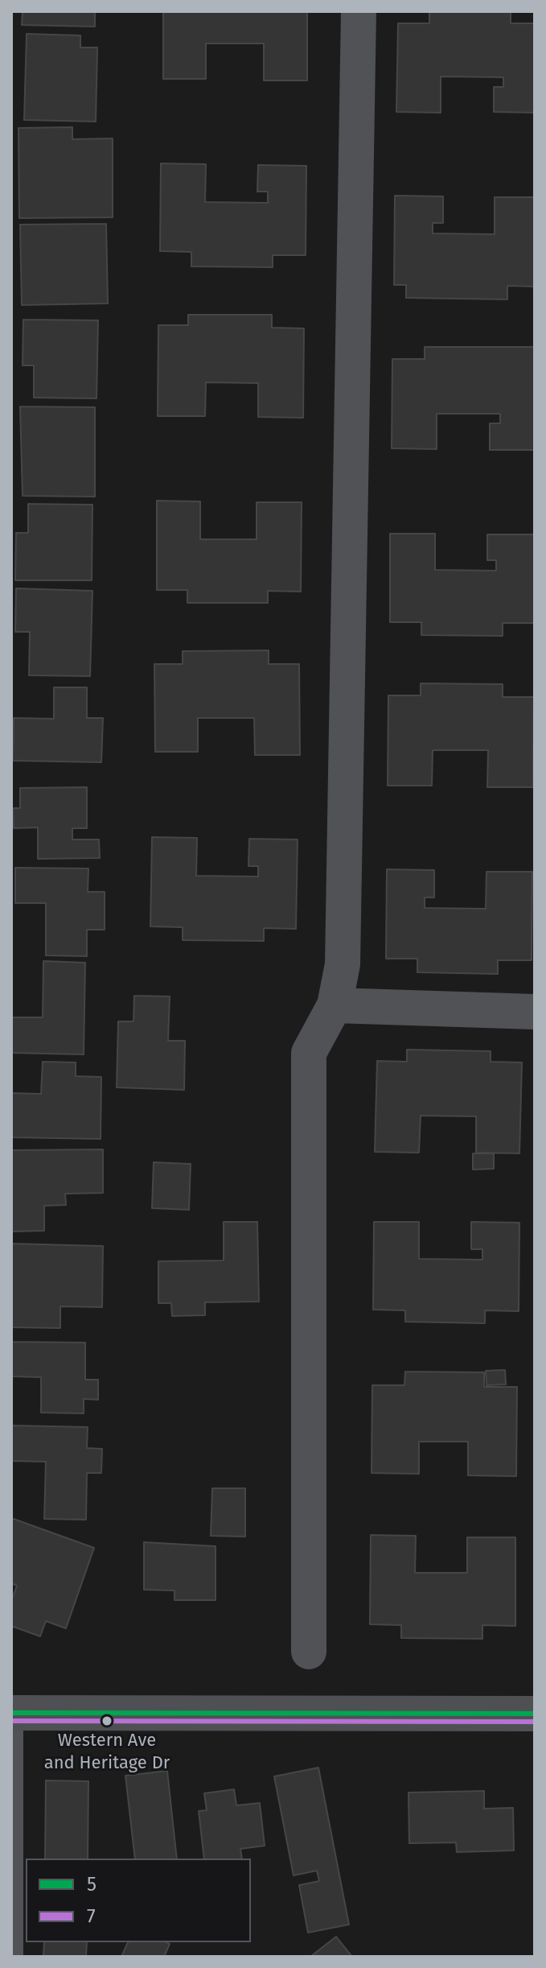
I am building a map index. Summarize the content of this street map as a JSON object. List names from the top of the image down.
{
  "places": ["Western Ave and Heritage Dr"],
  "lines": ["transit line 5", "transit line 7"],
  "legend": ["5", "7"]
}
